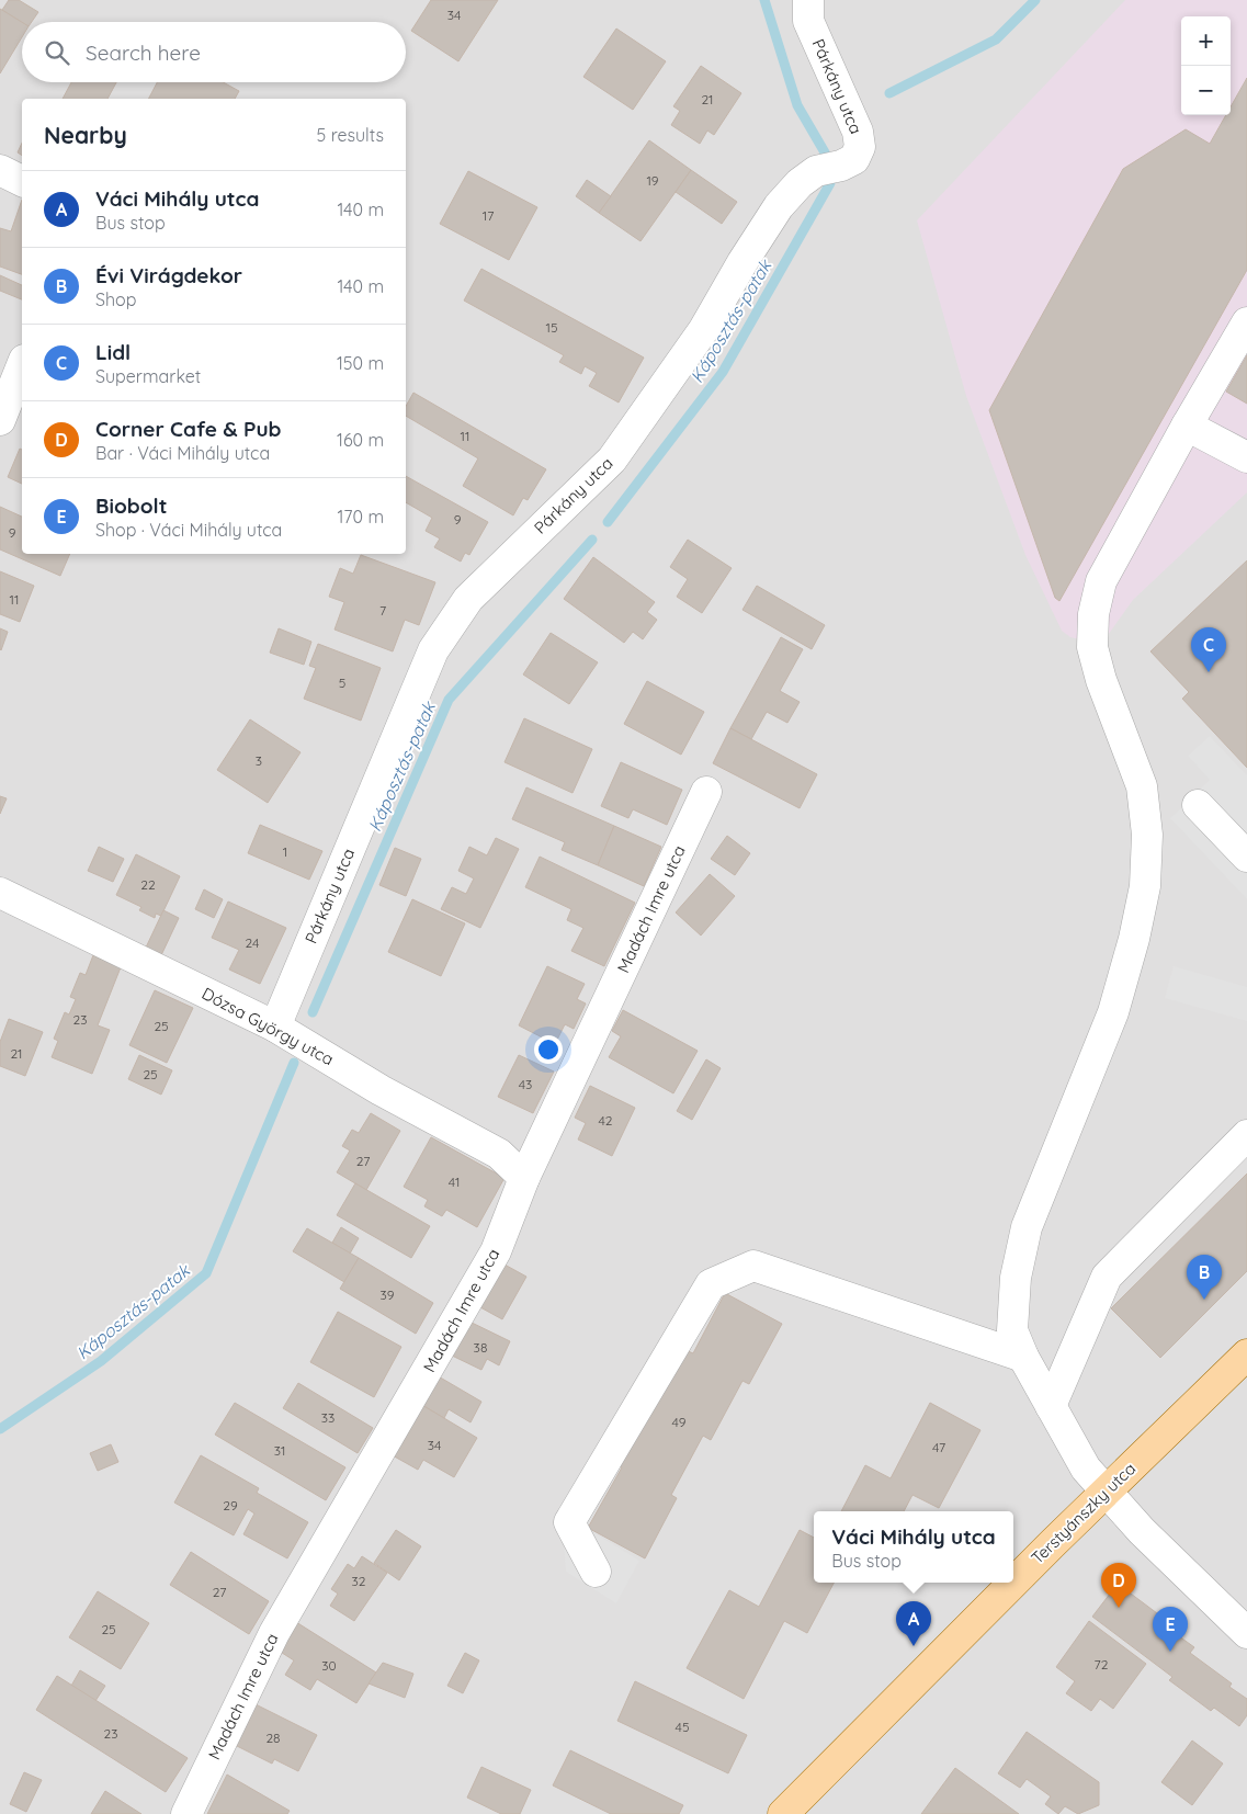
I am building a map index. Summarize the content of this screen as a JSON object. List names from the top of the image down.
{
  "streets": {
    "main road": ["Terstyánszky utca"],
    "street": ["Párkány utca", "Madách Imre utca", "Dózsa György utca"]
  },
  "crossings": [
    ["Párkány utca", "Dózsa György utca"],
    ["Madách Imre utca", "Dózsa György utca"]
  ],
  "water": ["Káposztás-patak"],
  "house_numbers": [
    "34",
    "21",
    "19",
    "17",
    "15",
    "11",
    "9",
    "9",
    "11",
    "7",
    "5",
    "3",
    "1",
    "22",
    "24",
    "23",
    "25",
    "21",
    "25",
    "43",
    "42",
    "27",
    "41",
    "39",
    "38",
    "33",
    "49",
    "34",
    "47",
    "31",
    "29",
    "32",
    "27",
    "25",
    "72",
    "30",
    "45",
    "23",
    "28"
  ],
  "page": {
    "map_buttons": ["+", "−"],
    "search": "Search here",
    "heading": ["Nearby", "5 results"],
    "list": [
      {
        "mark": "A",
        "name": "Váci Mihály utca",
        "note": "Bus stop",
        "value": "140 m"
      },
      {
        "mark": "B",
        "name": "Évi Virágdekor",
        "note": "Shop",
        "value": "140 m"
      },
      {
        "mark": "C",
        "name": "Lidl",
        "note": "Supermarket",
        "value": "150 m"
      },
      {
        "mark": "D",
        "name": "Corner Cafe & Pub",
        "note": "Bar · Váci Mihály utca",
        "value": "160 m"
      },
      {
        "mark": "E",
        "name": "Biobolt",
        "note": "Shop · Váci Mihály utca",
        "value": "170 m"
      }
    ],
    "pins": [
      "C",
      "B",
      "D",
      "A",
      "E"
    ],
    "popup": ["Váci Mihály utca", "Bus stop"]
  }
}
